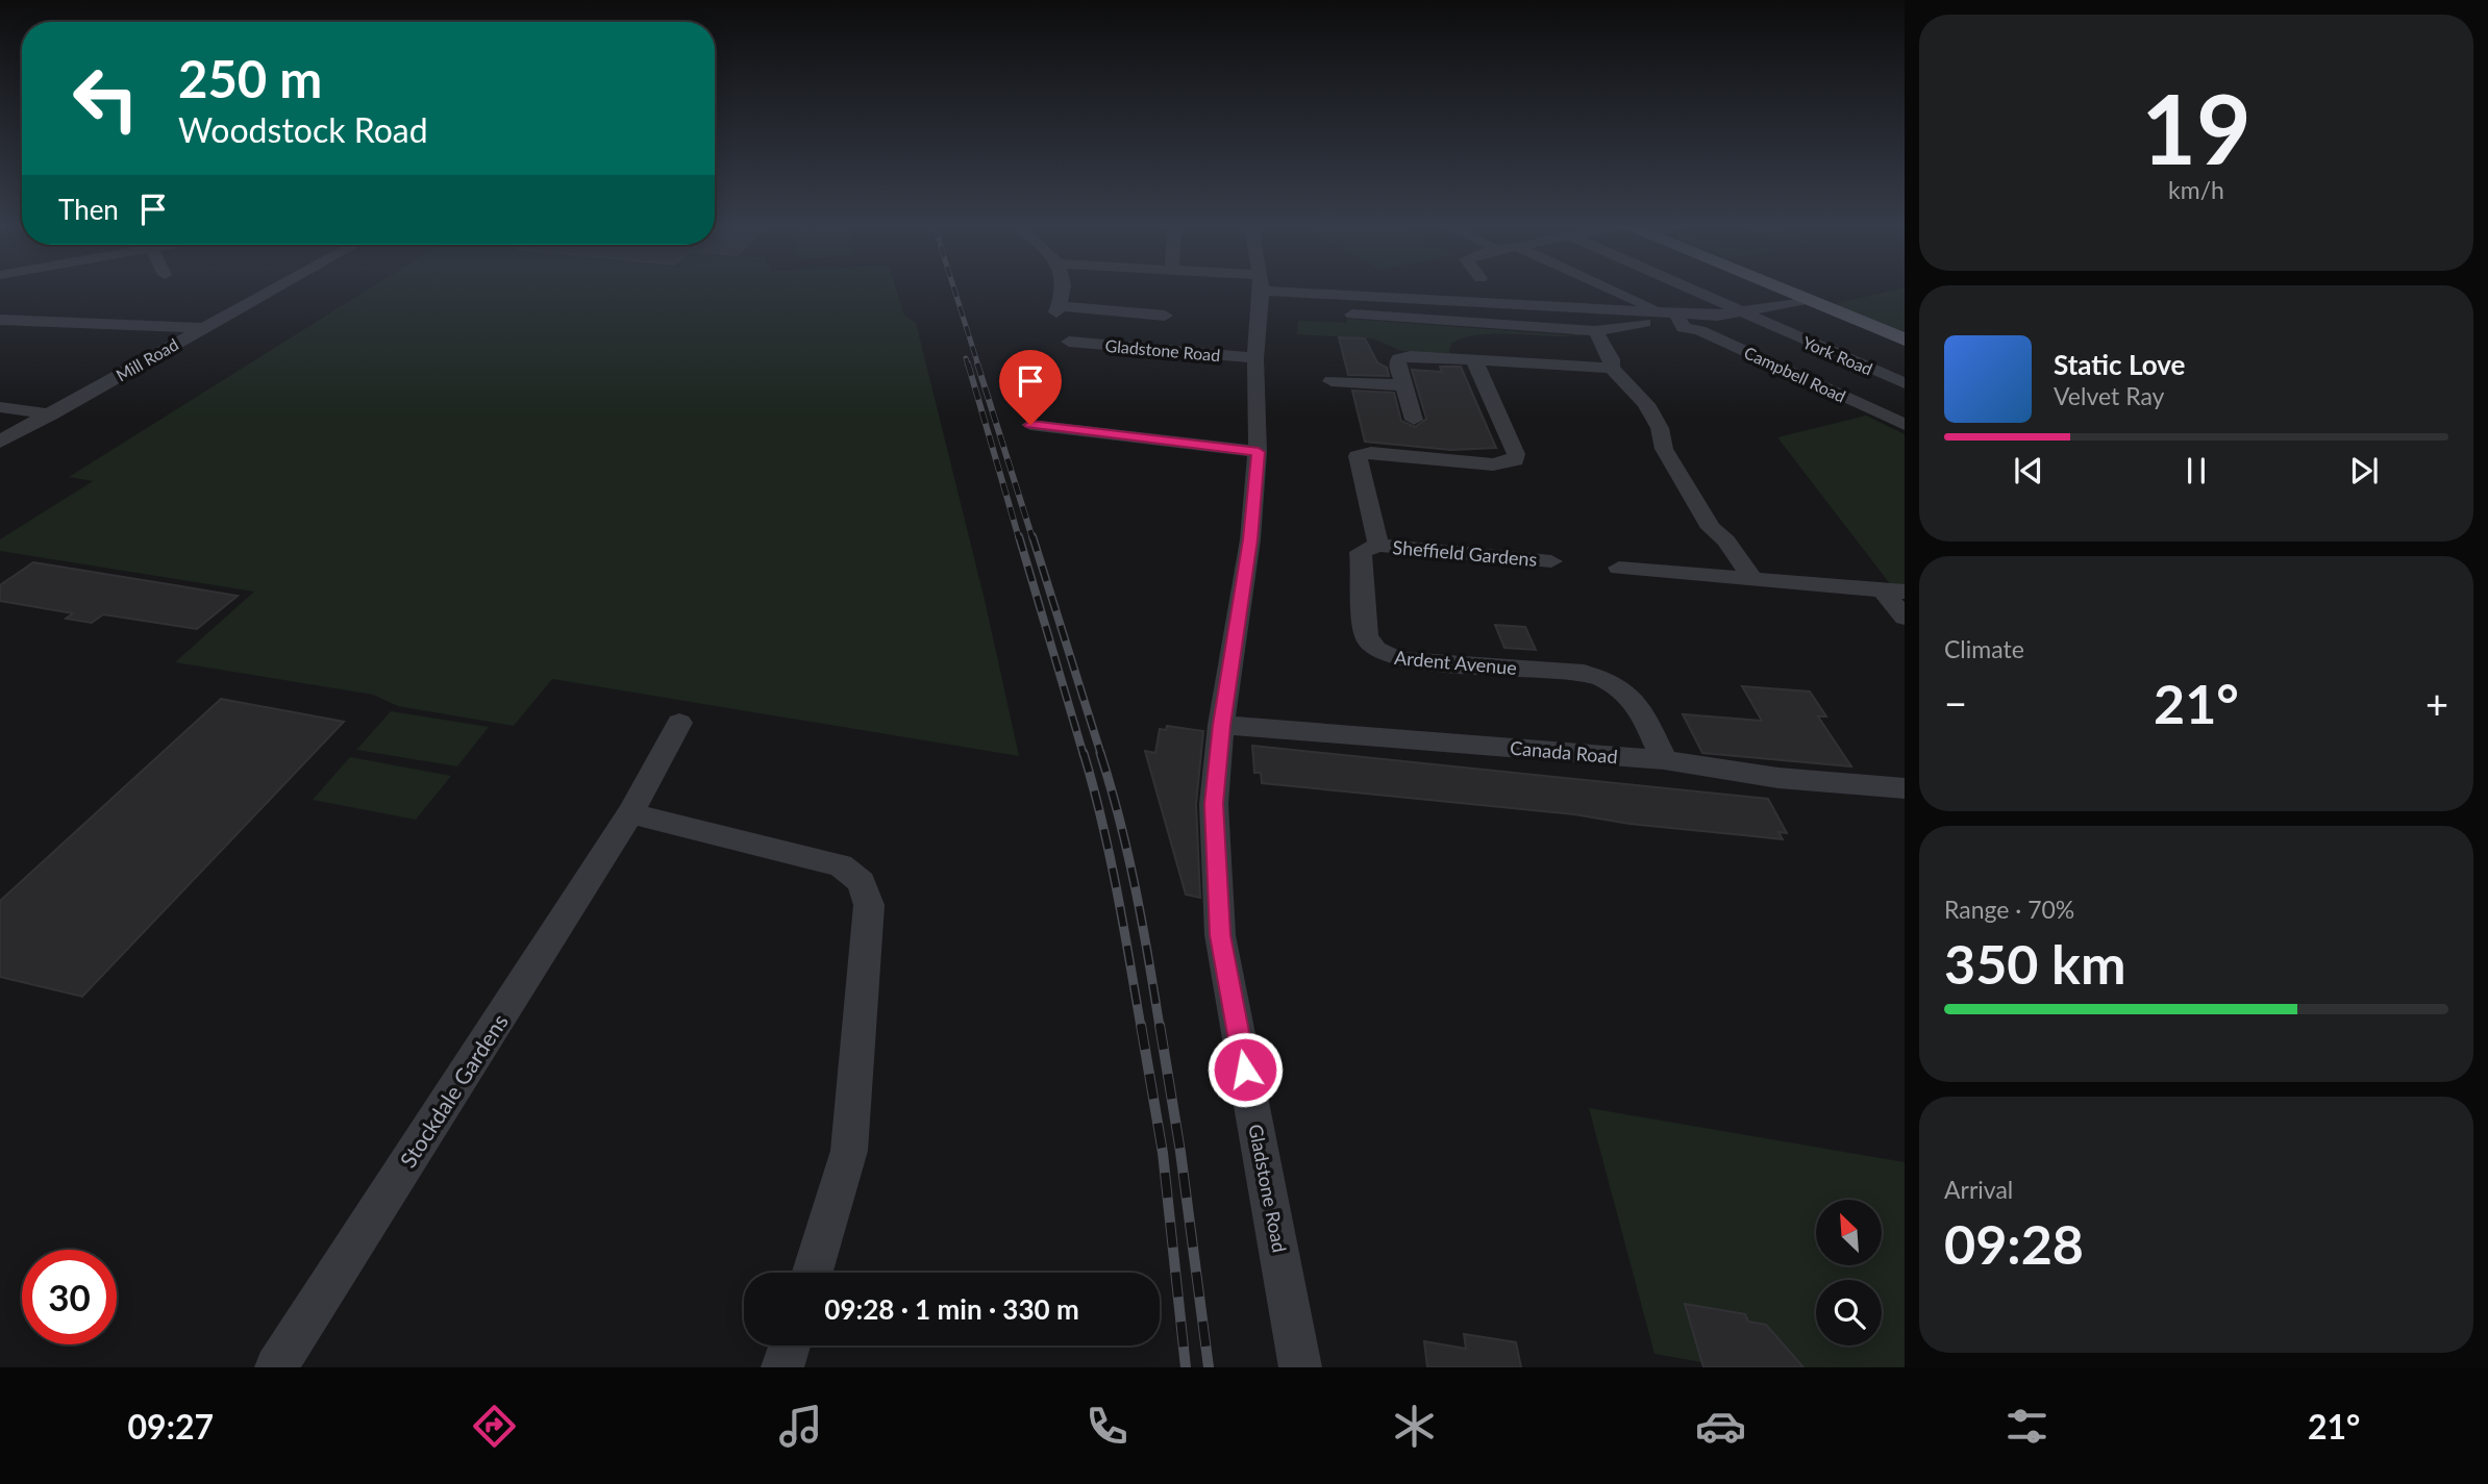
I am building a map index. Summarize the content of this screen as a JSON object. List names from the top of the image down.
{
  "streets": {
    "street": [
      "Gladstone Road",
      "York Road",
      "Mill Road",
      "Campbell Road",
      "Sheffield Gardens",
      "Ardent Avenue",
      "Canada Road",
      "Stockdale Gardens"
    ]
  },
  "crossings": [
    ["Gladstone Road", "Canada Road"],
    ["Sheffield Gardens", "Ardent Avenue"],
    ["Ardent Avenue", "Canada Road"]
  ],
  "north": "top left",
  "page": {
    "tile": [
      ["19", "km/h"],
      "Climate",
      ["Range · 70%", "350 km"],
      ["Arrival", "09:28"]
    ],
    "turn": ["250 m", "Woodstock Road"],
    "then": "Then",
    "song": ["Static Love", "Velvet Ray"],
    "heat": ["−", "21°", "+"],
    "limit": "30",
    "trip": "09:28 · 1 min · 330 m",
    "tabs": ["09:27", "21°"]
  }
}
